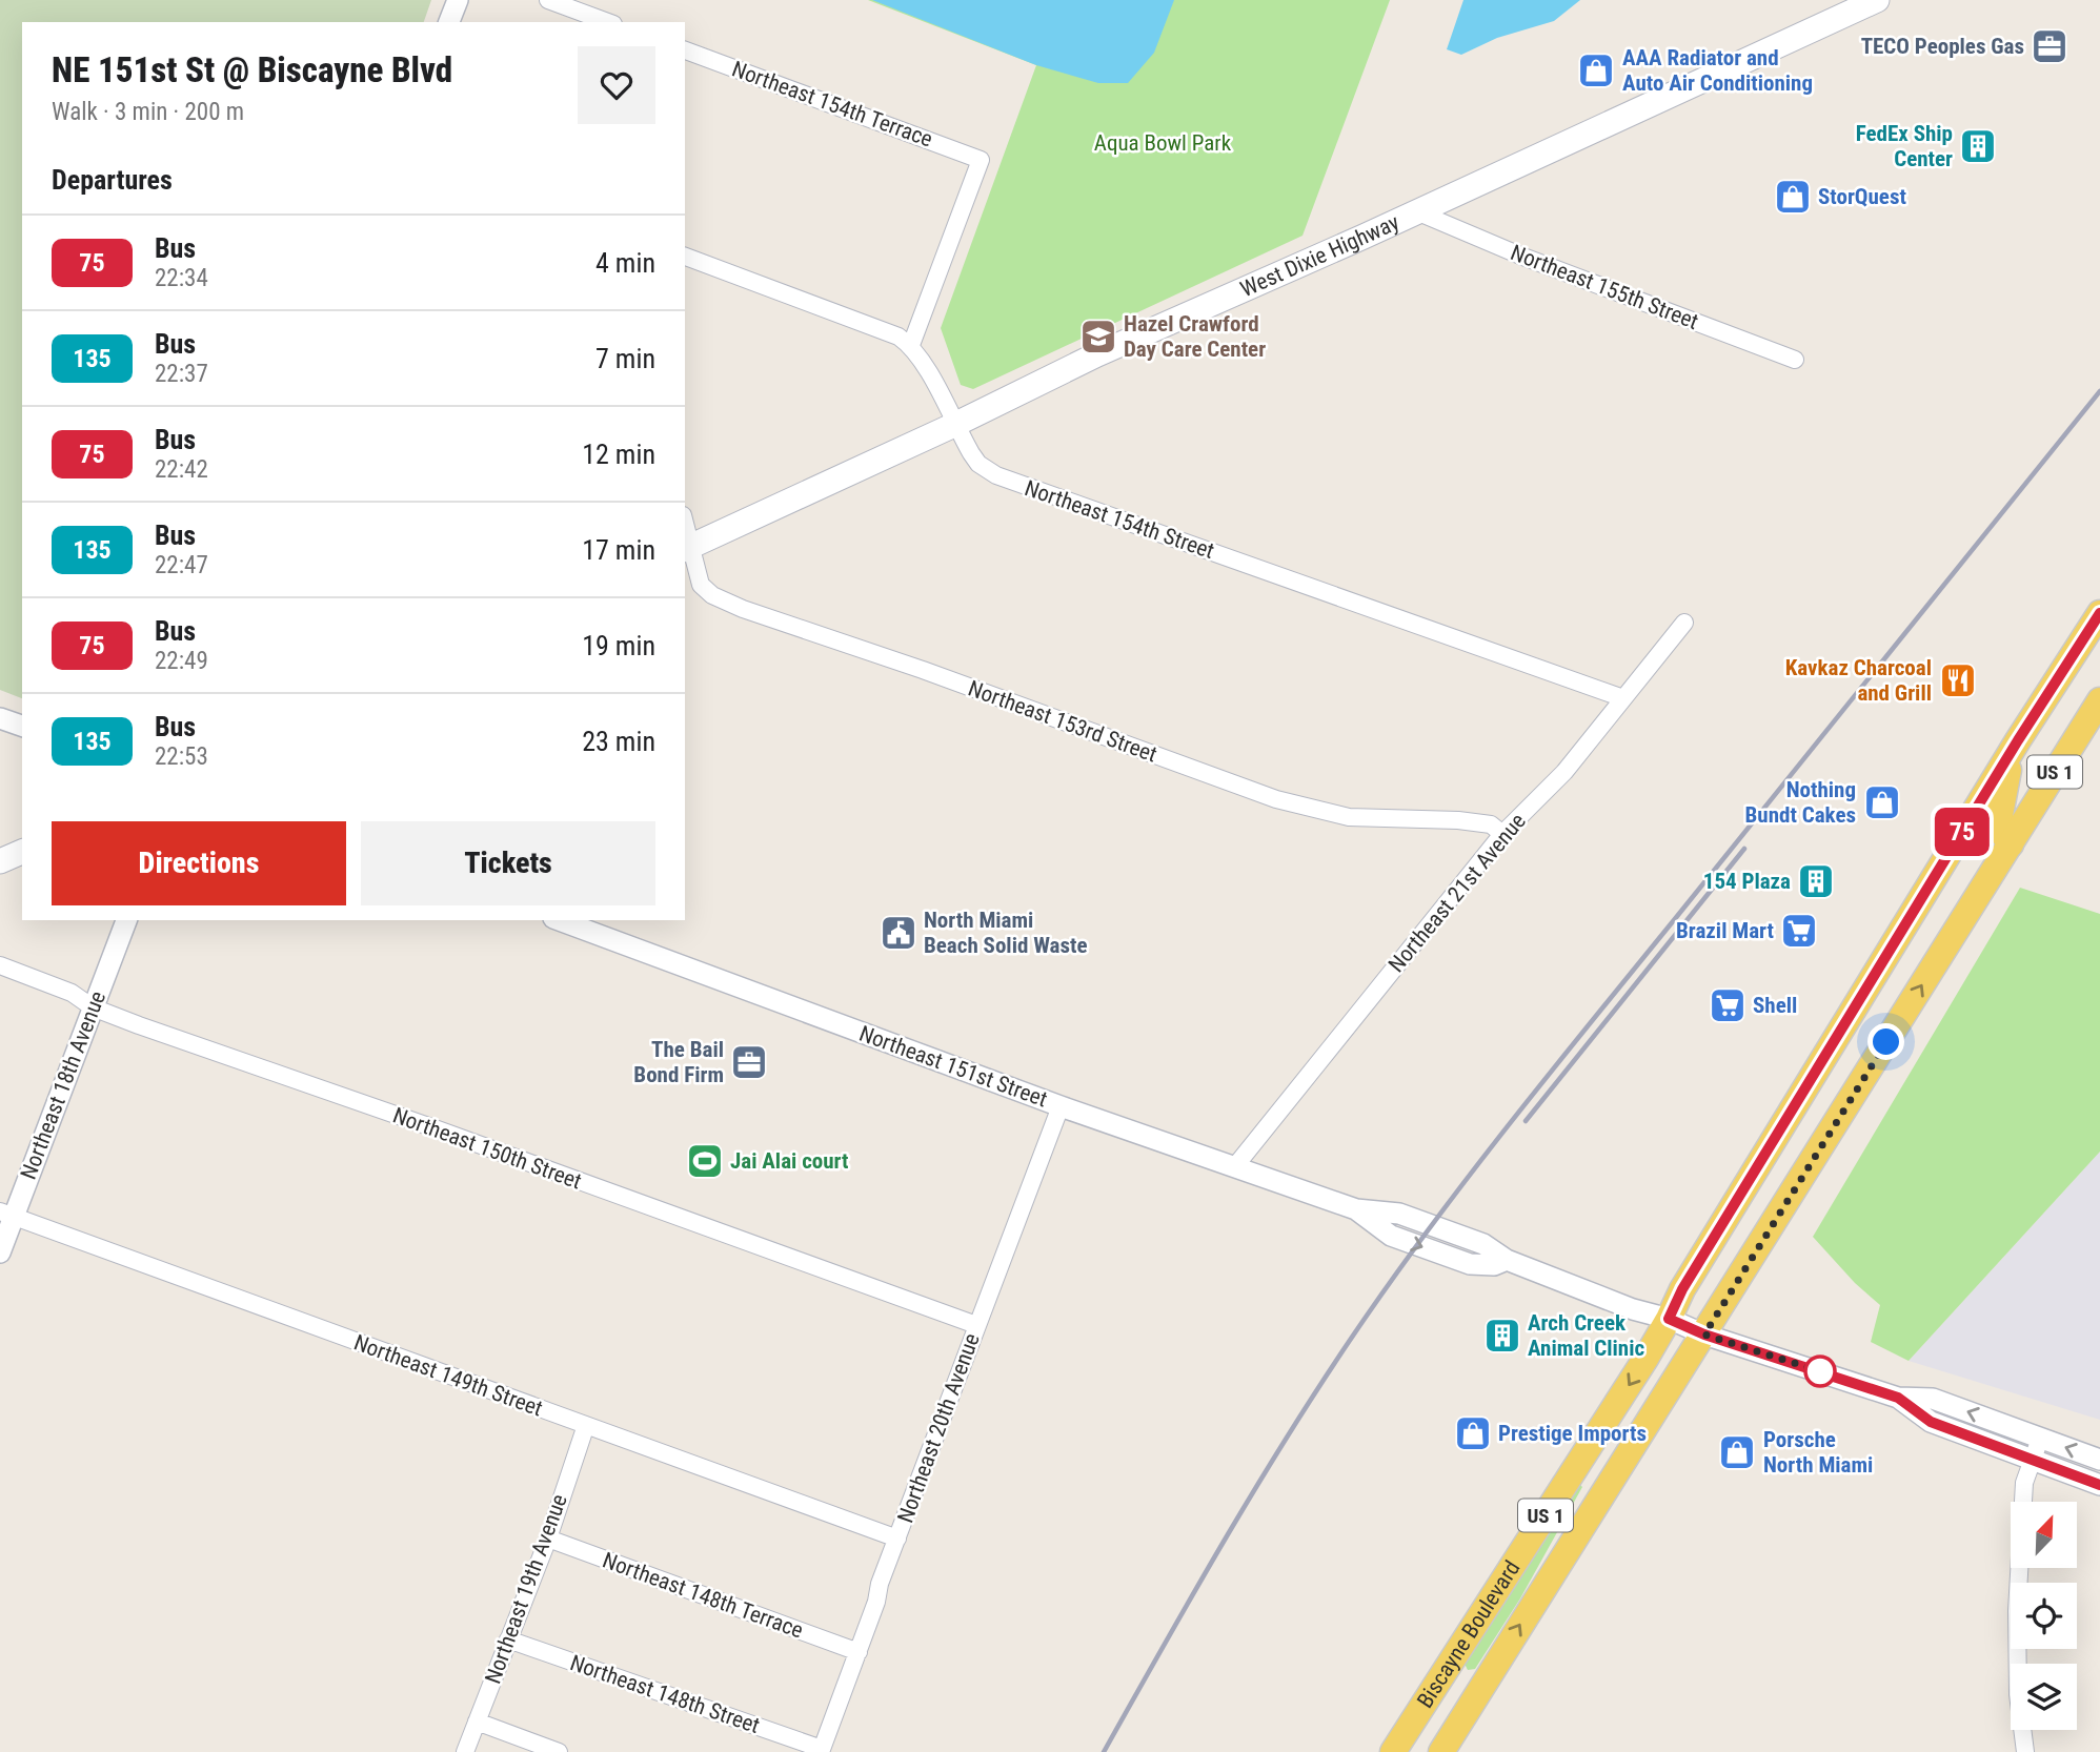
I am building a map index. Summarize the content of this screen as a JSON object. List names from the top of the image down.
{
  "streets": {
    "main road": ["West Dixie Highway", "US 1", "Biscayne Boulevard"],
    "street": [
      "Northeast 154th Terrace",
      "Northeast 155th Street",
      "Northeast 154th Street",
      "Northeast 153rd Street",
      "Northeast 21st Avenue",
      "Northeast 151st Street",
      "Northeast 18th Avenue",
      "Northeast 150th Street",
      "Northeast 149th Street",
      "Northeast 20th Avenue",
      "Northeast 19th Avenue",
      "Northeast 148th Terrace",
      "Northeast 148th Street"
    ]
  },
  "crossings": [
    ["Northeast 154th Terrace", "Northeast 154th Street"],
    ["West Dixie Highway", "Northeast 155th Street"],
    ["West Dixie Highway", "Northeast 154th Street"],
    ["West Dixie Highway", "Northeast 153rd Street"],
    ["Northeast 154th Street", "Northeast 21st Avenue"],
    ["Northeast 153rd Street", "Northeast 21st Avenue"],
    ["Northeast 21st Avenue", "Northeast 151st Street"],
    ["Northeast 151st Street", "Northeast 20th Avenue"],
    ["Northeast 151st Street", "Biscayne Boulevard"],
    ["Northeast 18th Avenue", "Northeast 150th Street"],
    ["Northeast 18th Avenue", "Northeast 149th Street"],
    ["Northeast 150th Street", "Northeast 20th Avenue"],
    ["Northeast 149th Street", "Northeast 20th Avenue"],
    ["Northeast 149th Street", "Northeast 19th Avenue"],
    ["Northeast 20th Avenue", "Northeast 148th Terrace"],
    ["Northeast 20th Avenue", "Northeast 148th Street"],
    ["Northeast 19th Avenue", "Northeast 148th Terrace"],
    ["Northeast 19th Avenue", "Northeast 148th Street"]
  ],
  "parks": ["Aqua Bowl Park"],
  "places": {
    "office": ["TECO Peoples Gas", "The Bail Bond Firm"],
    "shop": [
      "AAA Radiator and Auto Air Conditioning",
      "StorQuest",
      "Nothing Bundt Cakes",
      "Prestige Imports",
      "Porsche North Miami"
    ],
    "building": ["FedEx Ship Center", "154 Plaza", "Arch Creek Animal Clinic"],
    "school or university": ["Hazel Crawford Day Care Center"],
    "restaurant": ["Kavkaz Charcoal and Grill"],
    "supermarket": ["Brazil Mart", "Shell"],
    "public building": ["North Miami Beach Solid Waste"],
    "sports": ["Jai Alai court"]
  },
  "lines": ["bus line 75"],
  "north": "top right",
  "page": {
    "on_map": "75",
    "heading": [
      ["NE 151st St @ Biscayne Blvd", "Walk · 3 min · 200 m"],
      "Departures"
    ],
    "list": [
      {
        "mark": "75",
        "name": "Bus",
        "note": "22:34",
        "value": "4 min"
      },
      {
        "mark": "135",
        "name": "Bus",
        "note": "22:37",
        "value": "7 min"
      },
      {
        "mark": "75",
        "name": "Bus",
        "note": "22:42",
        "value": "12 min"
      },
      {
        "mark": "135",
        "name": "Bus",
        "note": "22:47",
        "value": "17 min"
      },
      {
        "mark": "75",
        "name": "Bus",
        "note": "22:49",
        "value": "19 min"
      },
      {
        "mark": "135",
        "name": "Bus",
        "note": "22:53",
        "value": "23 min"
      }
    ],
    "buttons": ["Directions", "Tickets"]
  }
}
